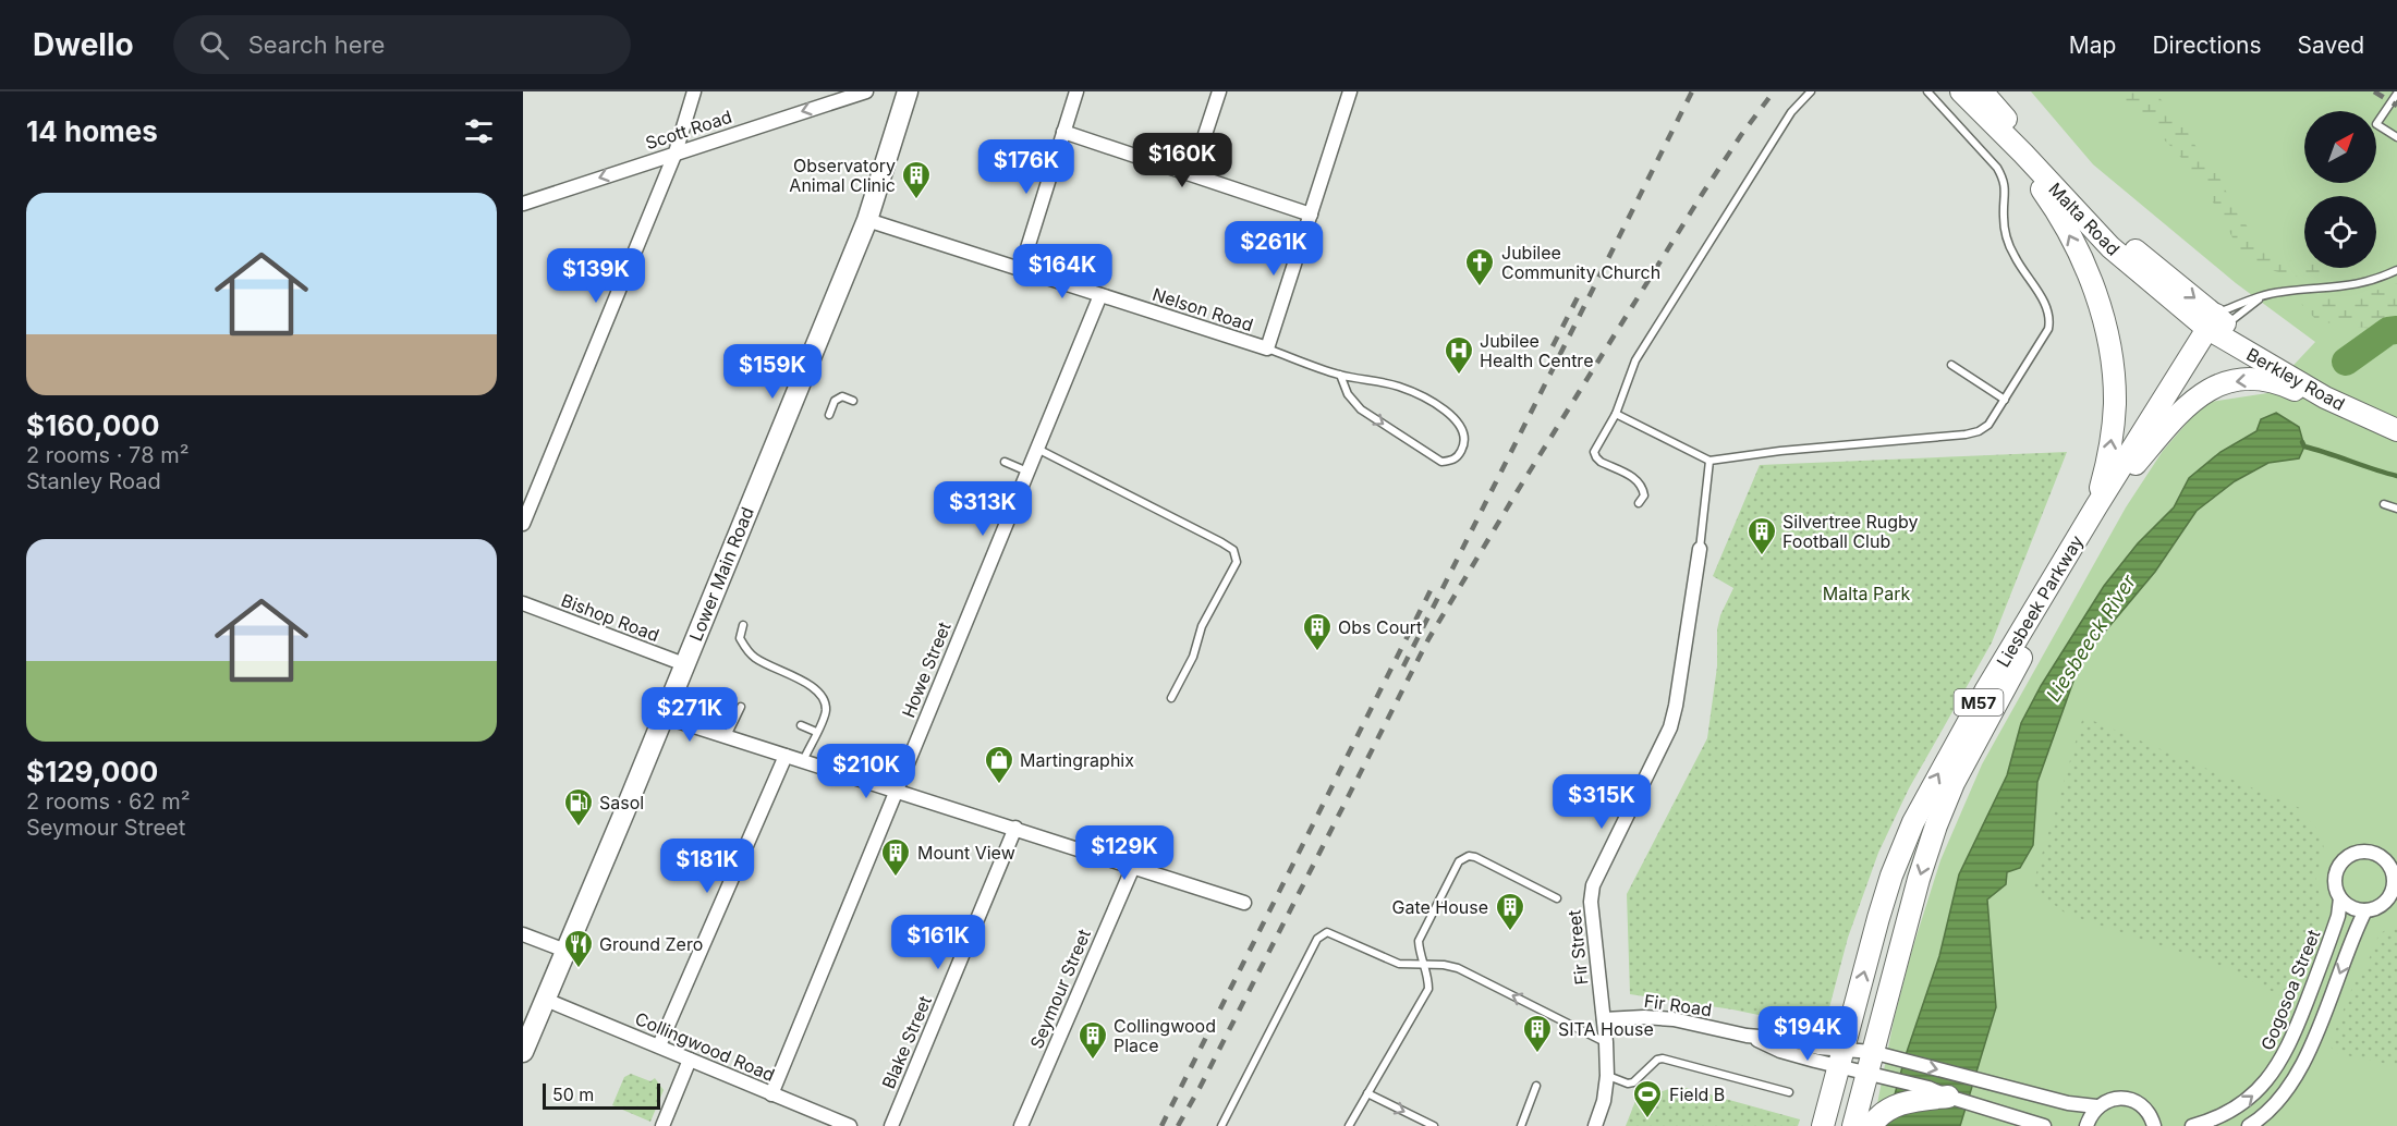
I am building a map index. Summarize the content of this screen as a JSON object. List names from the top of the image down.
{
  "streets": {
    "main road": [
      "Malta Road",
      "Berkley Road",
      "Liesbeek Parkway",
      "M57"
    ],
    "street": [
      "Scott Road",
      "Nelson Road",
      "Lower Main Road",
      "Bishop Road",
      "Howe Street",
      "Fir Street",
      "Seymour Street",
      "Gogosoa Street",
      "Fir Road",
      "Blake Street",
      "Collingwood Road"
    ]
  },
  "crossings": [
    ["Malta Road", "Berkley Road"],
    ["Malta Road", "Liesbeek Parkway"],
    ["Nelson Road", "Lower Main Road"],
    ["Nelson Road", "Howe Street"],
    ["Berkley Road", "Liesbeek Parkway"],
    ["Lower Main Road", "Bishop Road"],
    ["Lower Main Road", "Collingwood Road"],
    ["Liesbeek Parkway", "Fir Road"],
    ["Howe Street", "Collingwood Road"],
    ["Fir Street", "Fir Road"]
  ],
  "one_way": ["Scott Road"],
  "water": ["Liesbeeck River"],
  "parks": ["Malta Park"],
  "places": {
    "building": [
      "Observatory Animal Clinic",
      "Silvertree Rugby Football Club",
      "Obs Court",
      "Mount View",
      "Gate House",
      "SITA House",
      "Collingwood Place"
    ],
    "church": ["Jubilee Community Church"],
    "hospital": ["Jubilee Health Centre"],
    "shop": ["Martingraphix"],
    "fuel station": ["Sasol"],
    "restaurant": ["Ground Zero"],
    "sports": ["Field B"]
  },
  "scale_bar": "50 m",
  "north": "top right",
  "page": {
    "header": "Dwello",
    "search": "Search here",
    "nav": ["Map", "Directions", "Saved"],
    "heading": "14 homes",
    "price": [
      "$160K",
      "$176K",
      "$261K",
      "$164K",
      "$139K",
      "$159K",
      "$313K",
      "$271K",
      "$210K",
      "$315K",
      "$129K",
      "$181K",
      "$161K",
      "$194K"
    ],
    "list": [
      {
        "name": "$160,000",
        "note": "2 rooms · 78 m² · Stanley Road"
      },
      {
        "name": "$129,000",
        "note": "2 rooms · 62 m² · Seymour Street"
      }
    ],
    "scale": "50 m"
  }
}
